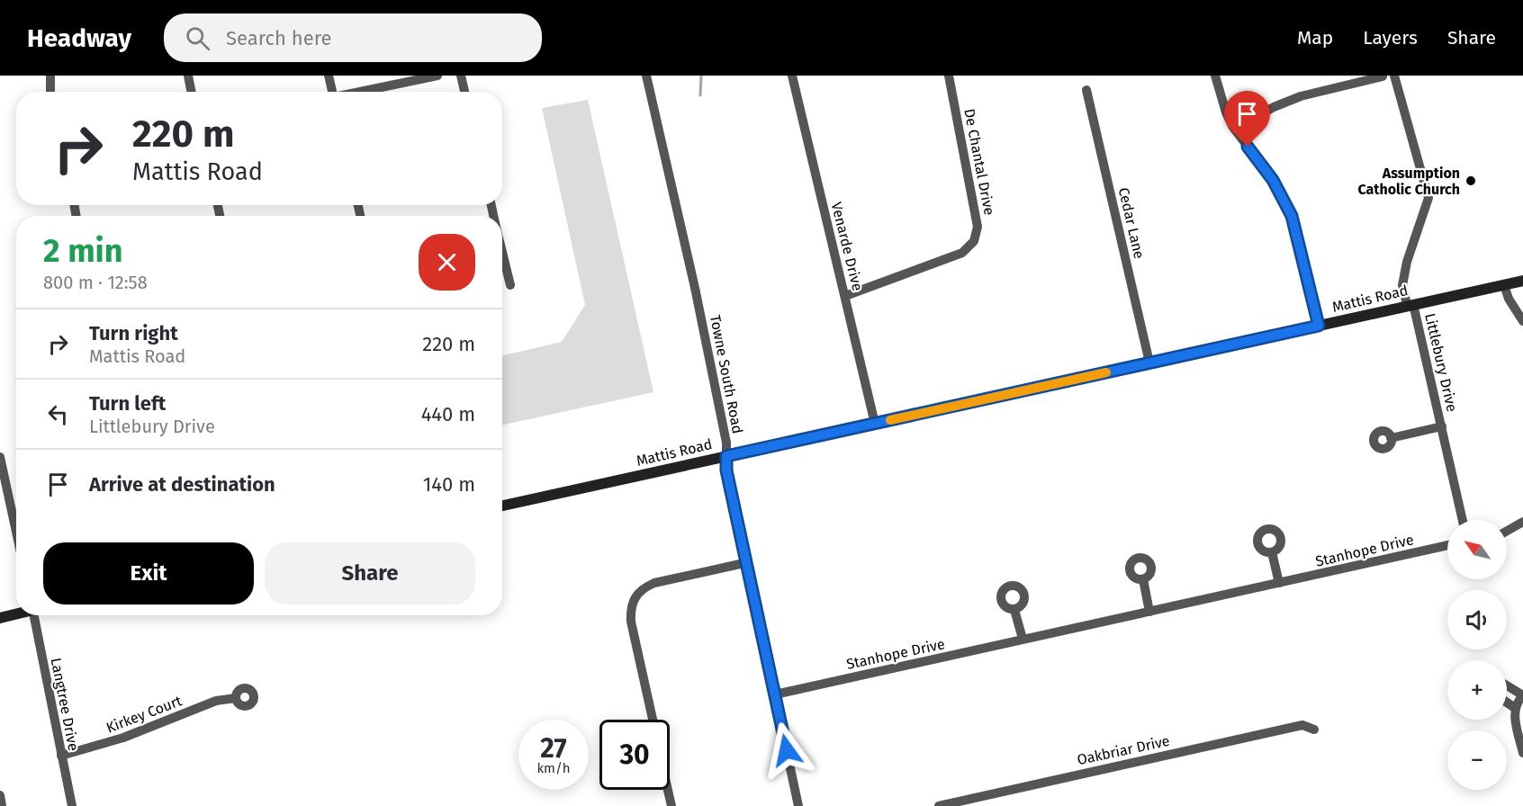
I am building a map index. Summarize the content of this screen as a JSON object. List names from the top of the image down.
{
  "streets": {
    "main road": ["Mattis Road"],
    "street": [
      "De Chantal Drive",
      "Cedar Lane",
      "Venarde Drive",
      "Littlebury Drive",
      "Towne South Road",
      "Stanhope Drive",
      "Langtree Drive",
      "Kirkey Court",
      "Oakbriar Drive"
    ]
  },
  "crossings": [
    ["De Chantal Drive", "Venarde Drive"],
    ["Cedar Lane", "Mattis Road"],
    ["Venarde Drive", "Mattis Road"],
    ["Mattis Road", "Littlebury Drive"],
    ["Mattis Road", "Towne South Road"],
    ["Towne South Road", "Stanhope Drive"],
    ["Langtree Drive", "Kirkey Court"]
  ],
  "places": ["Assumption Catholic Church"],
  "north": "top left",
  "page": {
    "header": "Headway",
    "search": "Search here",
    "nav": ["Map", "Layers", "Share"],
    "turn": ["220 m", "Mattis Road"],
    "heading": ["2 min", "800 m · 12:58"],
    "list": [
      {
        "name": "Turn right",
        "note": "Mattis Road",
        "value": "220 m"
      },
      {
        "name": "Turn left",
        "note": "Littlebury Drive",
        "value": "440 m"
      },
      {
        "name": "Arrive at destination",
        "value": "140 m"
      }
    ],
    "map_buttons": ["+", "−"],
    "buttons": ["Exit", "Share"],
    "speed": "27 km/h",
    "limit": "30"
  }
}
